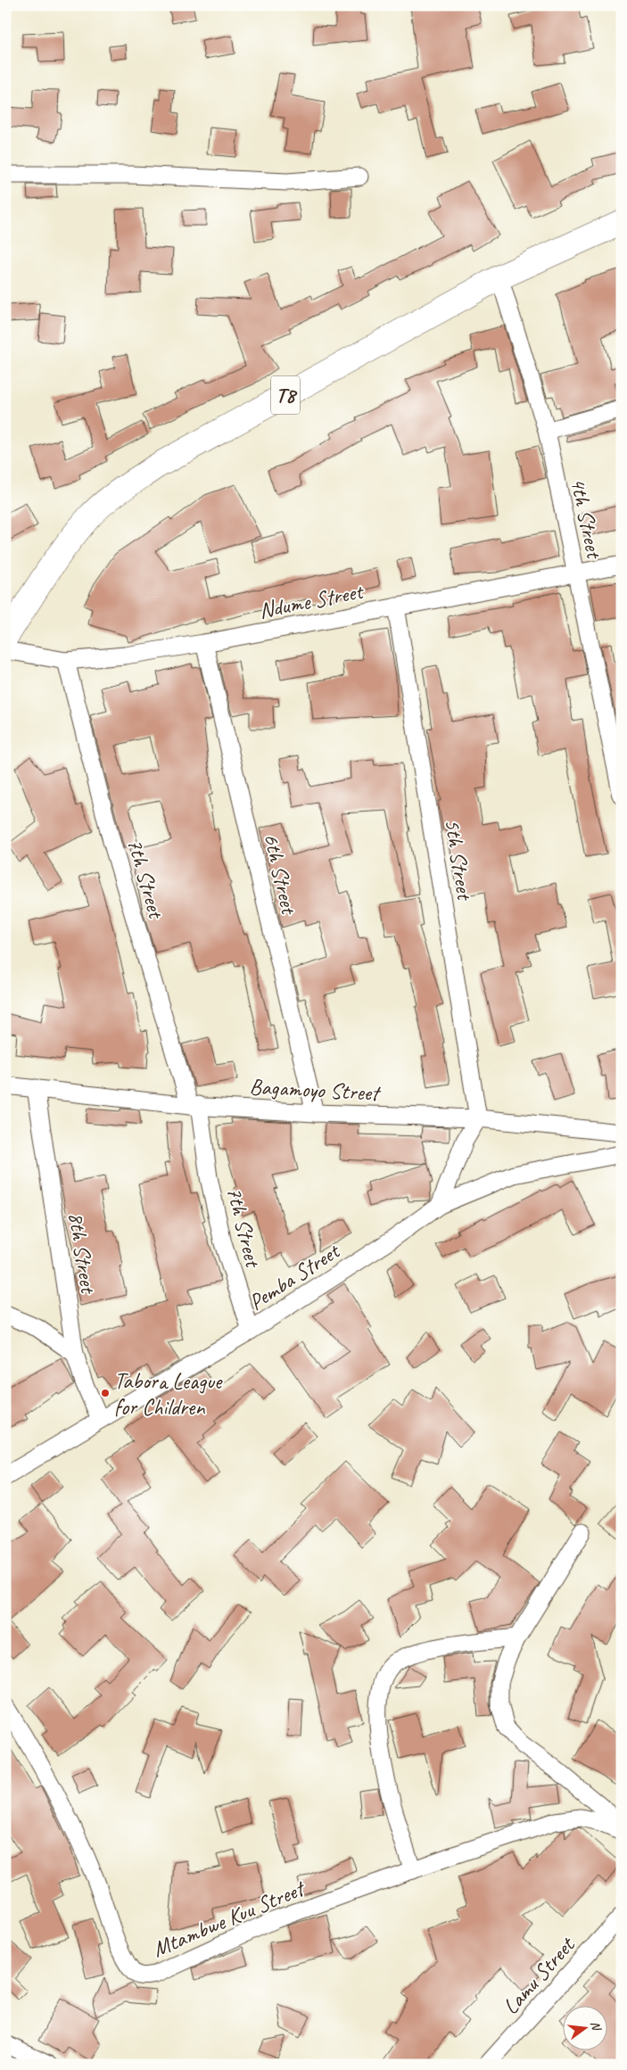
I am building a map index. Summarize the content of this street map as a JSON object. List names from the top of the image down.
{
  "streets": {
    "highway": ["T8"],
    "street": [
      "4th Street",
      "Ndume Street",
      "5th Street",
      "6th Street",
      "7th Street",
      "Bagamoyo Street",
      "8th Street",
      "Pemba Street",
      "Mtambwe Kuu Street",
      "Lamu Street"
    ]
  },
  "crossings": [
    ["T8", "4th Street"],
    ["4th Street", "Ndume Street"],
    ["Ndume Street", "5th Street"],
    ["Ndume Street", "6th Street"],
    ["Ndume Street", "7th Street"],
    ["5th Street", "Bagamoyo Street"],
    ["6th Street", "Bagamoyo Street"],
    ["7th Street", "Bagamoyo Street"],
    ["7th Street", "Pemba Street"],
    ["Bagamoyo Street", "8th Street"],
    ["8th Street", "Pemba Street"]
  ],
  "places": ["Tabora League for Children"],
  "north": "right"
}
